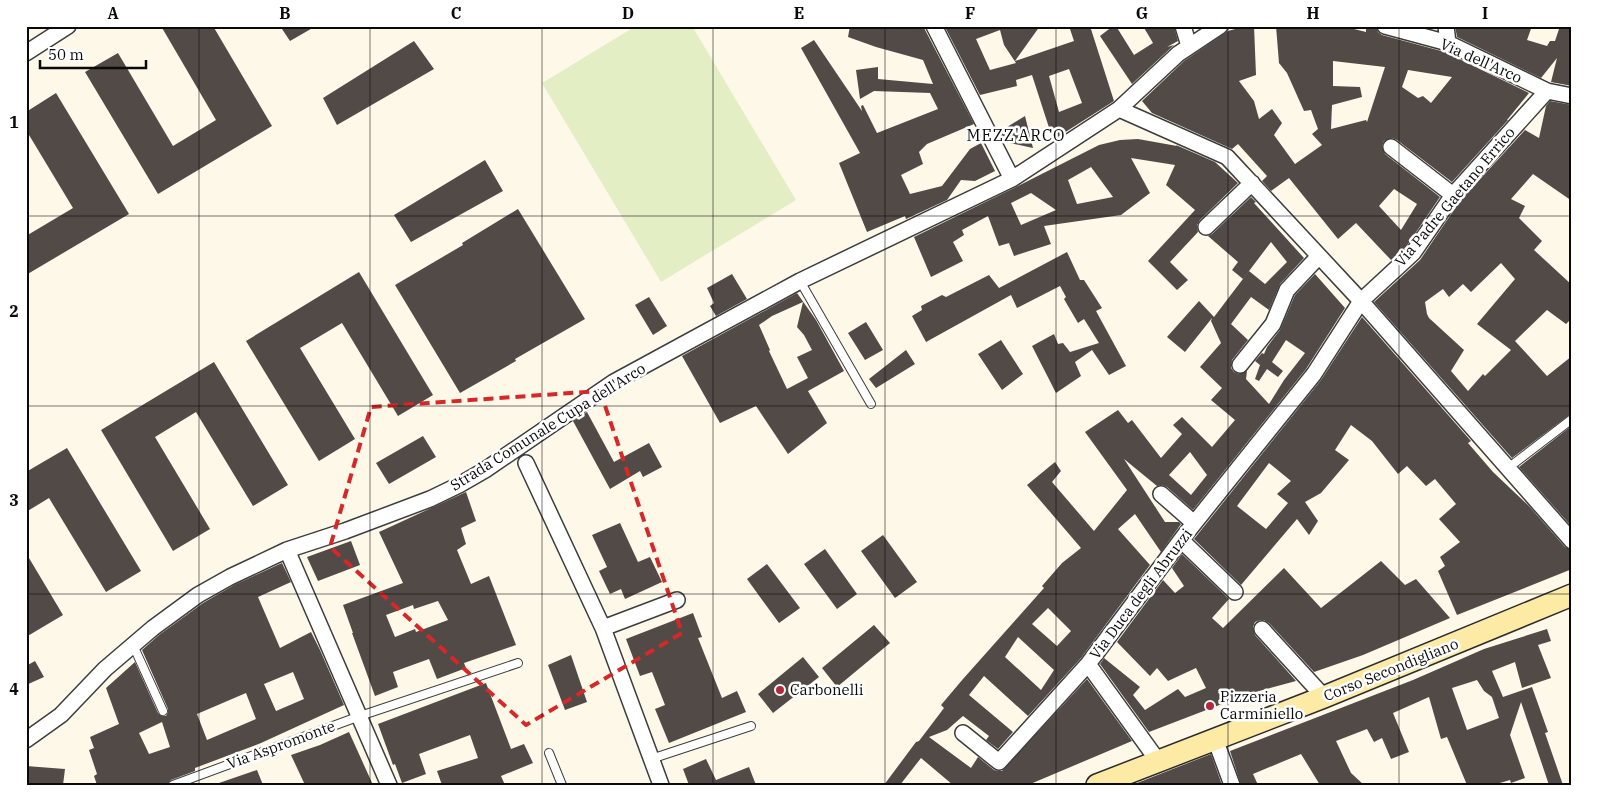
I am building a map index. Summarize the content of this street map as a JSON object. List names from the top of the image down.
{
  "streets": {
    "main road": ["Corso Secondigliano"],
    "street": [
      "Via dell'Arco",
      "Via Padre Gaetano Errico",
      "Strada Comunale Cupa dell'Arco",
      "Via Duca degli Abruzzi"
    ],
    "lane": ["Via Aspromonte"]
  },
  "crossings": [
    ["Via dell'Arco", "Via Padre Gaetano Errico"],
    ["Via Padre Gaetano Errico", "Via Duca degli Abruzzi"],
    ["Via Duca degli Abruzzi", "Corso Secondigliano"]
  ],
  "districts": ["MEZZ'ARCO"],
  "places": ["Carbonelli", "Pizzeria Carminiello"],
  "scale_bar": "50 m",
  "grid": {
    "columns": [
      "A",
      "B",
      "C",
      "D",
      "E",
      "F",
      "G",
      "H",
      "I"
    ],
    "rows": [
      "1",
      "2",
      "3",
      "4"
    ]
  }
}
